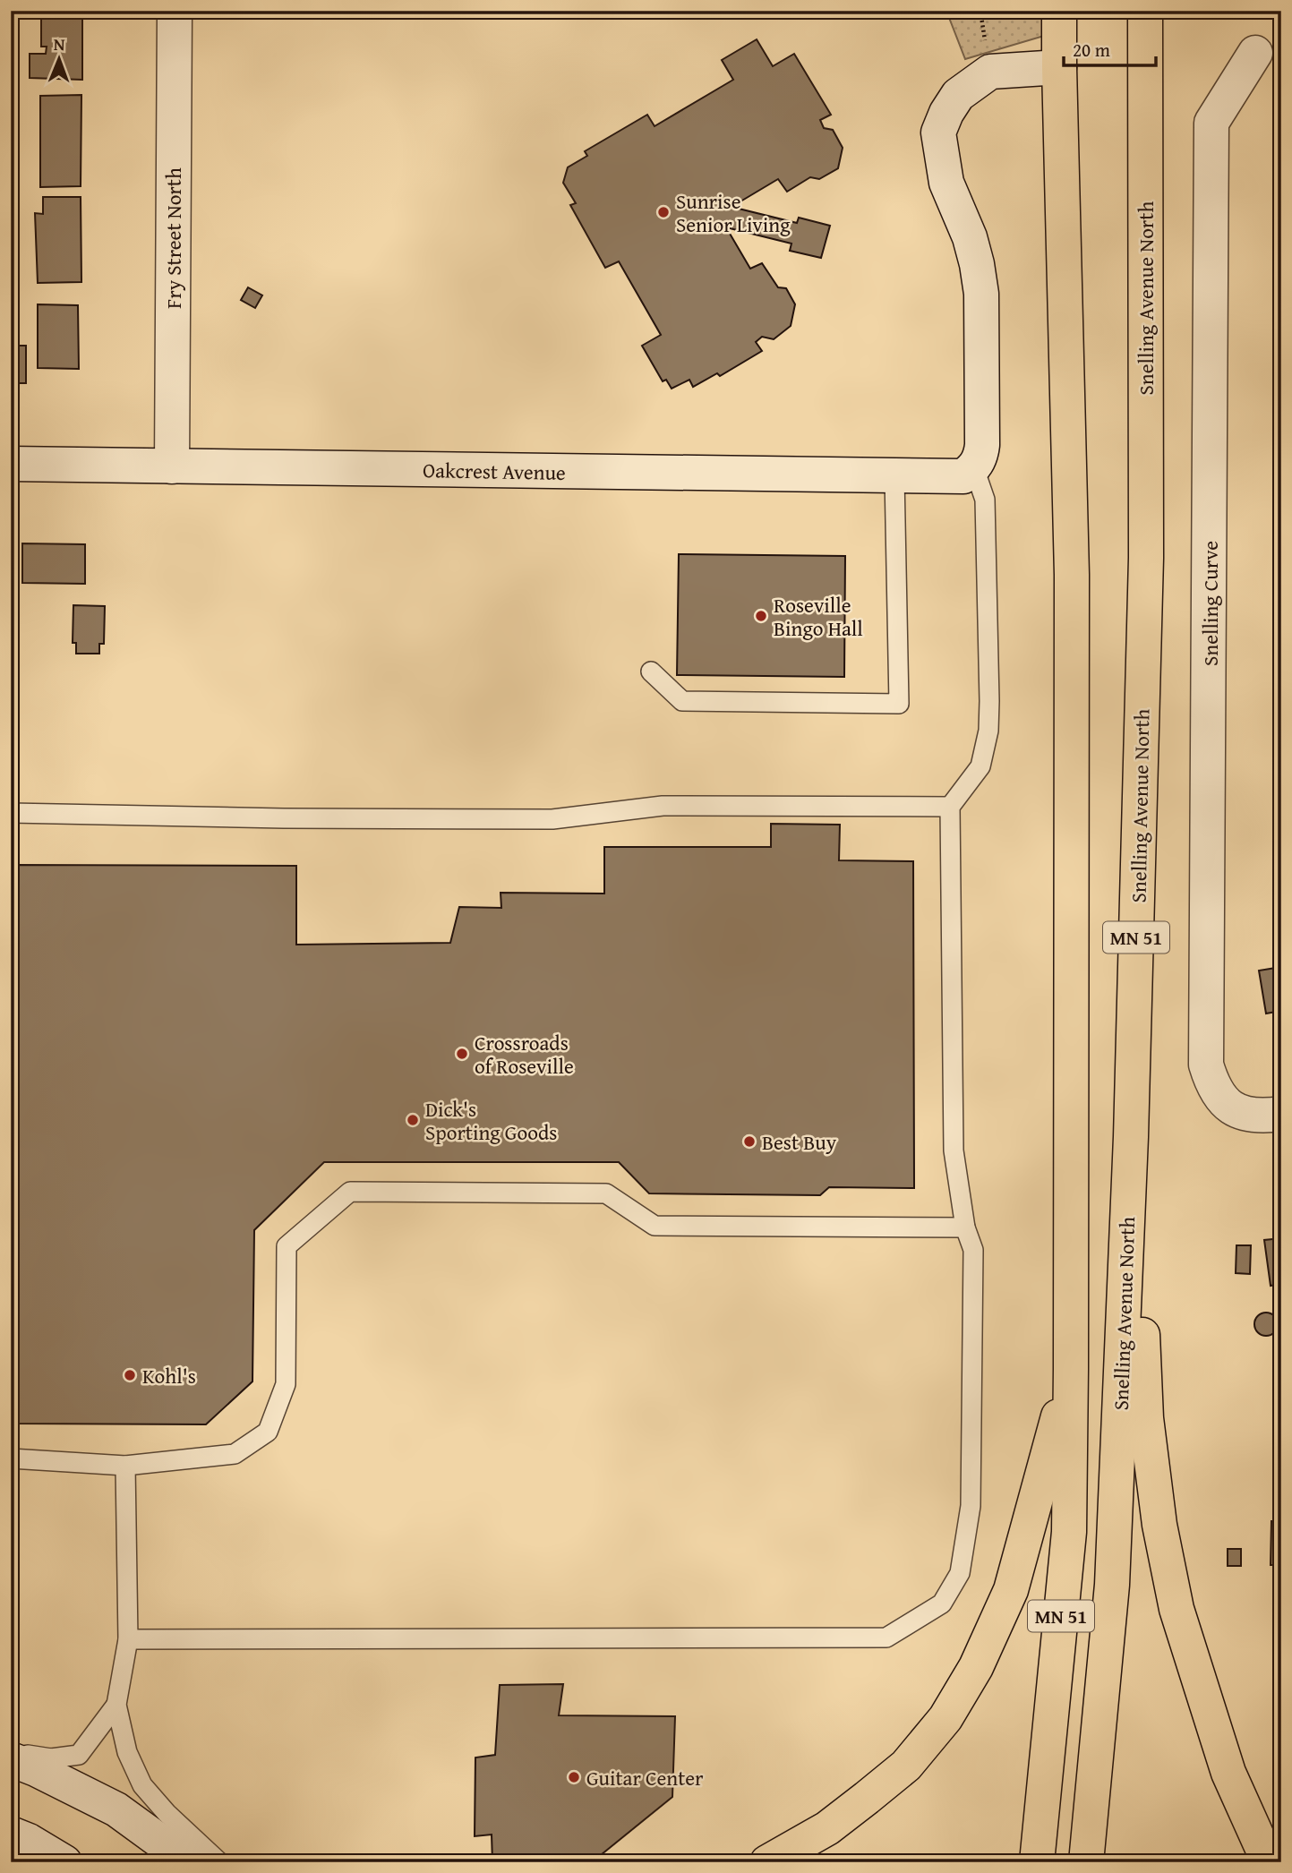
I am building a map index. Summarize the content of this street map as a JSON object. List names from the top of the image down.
{
  "streets": {
    "highway": ["Snelling Avenue North", "MN 51"],
    "street": ["Fry Street North", "Oakcrest Avenue", "Snelling Curve"]
  },
  "crossings": [
    ["Fry Street North", "Oakcrest Avenue"]
  ],
  "places": [
    "Sunrise Senior Living",
    "Roseville Bingo Hall",
    "Crossroads of Roseville",
    "Dick's Sporting Goods",
    "Best Buy",
    "Kohl's",
    "Guitar Center"
  ],
  "scale_bar": "20 m",
  "north": "top"
}
